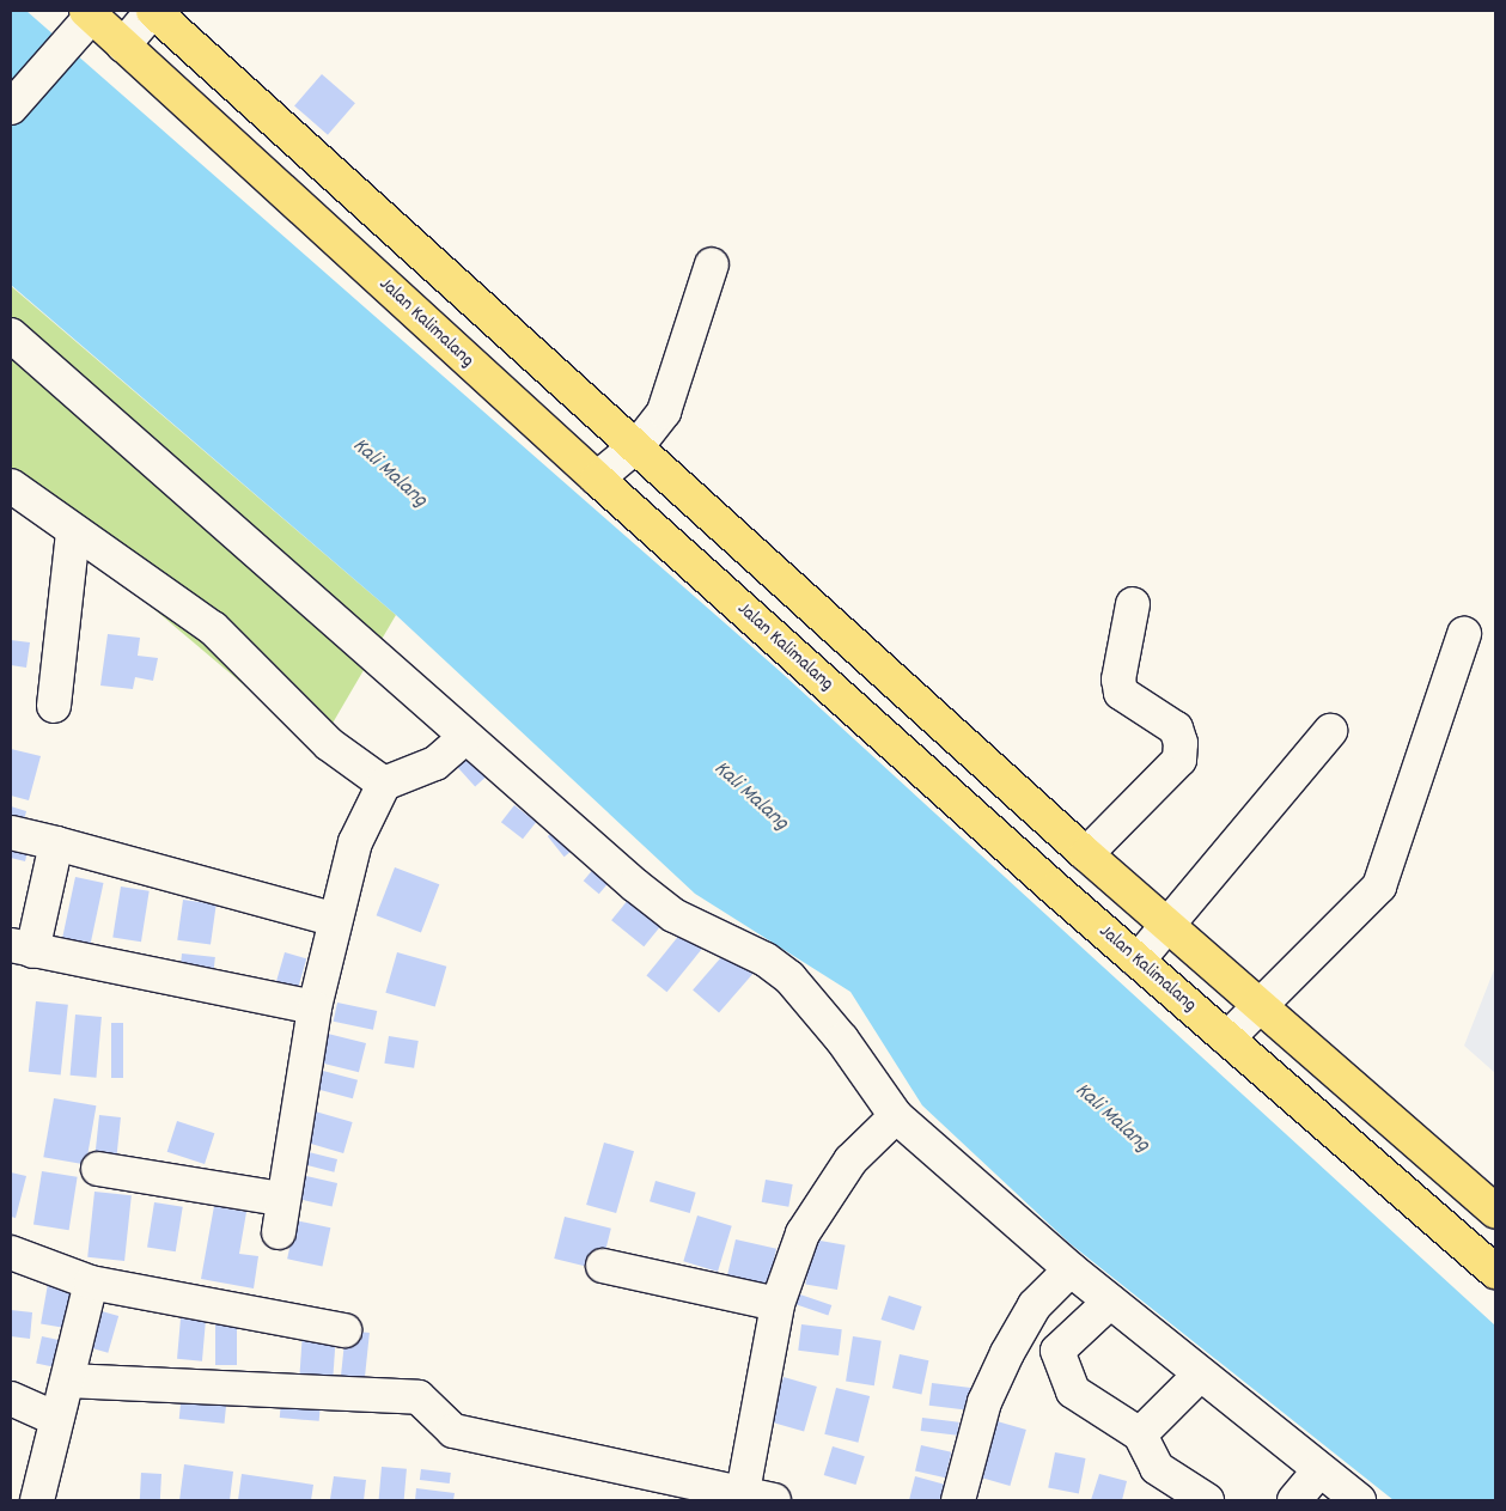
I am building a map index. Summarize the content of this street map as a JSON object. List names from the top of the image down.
{
  "streets": {
    "main road": ["Jalan Kalimalang"]
  },
  "water": ["Kali Malang"]
}
